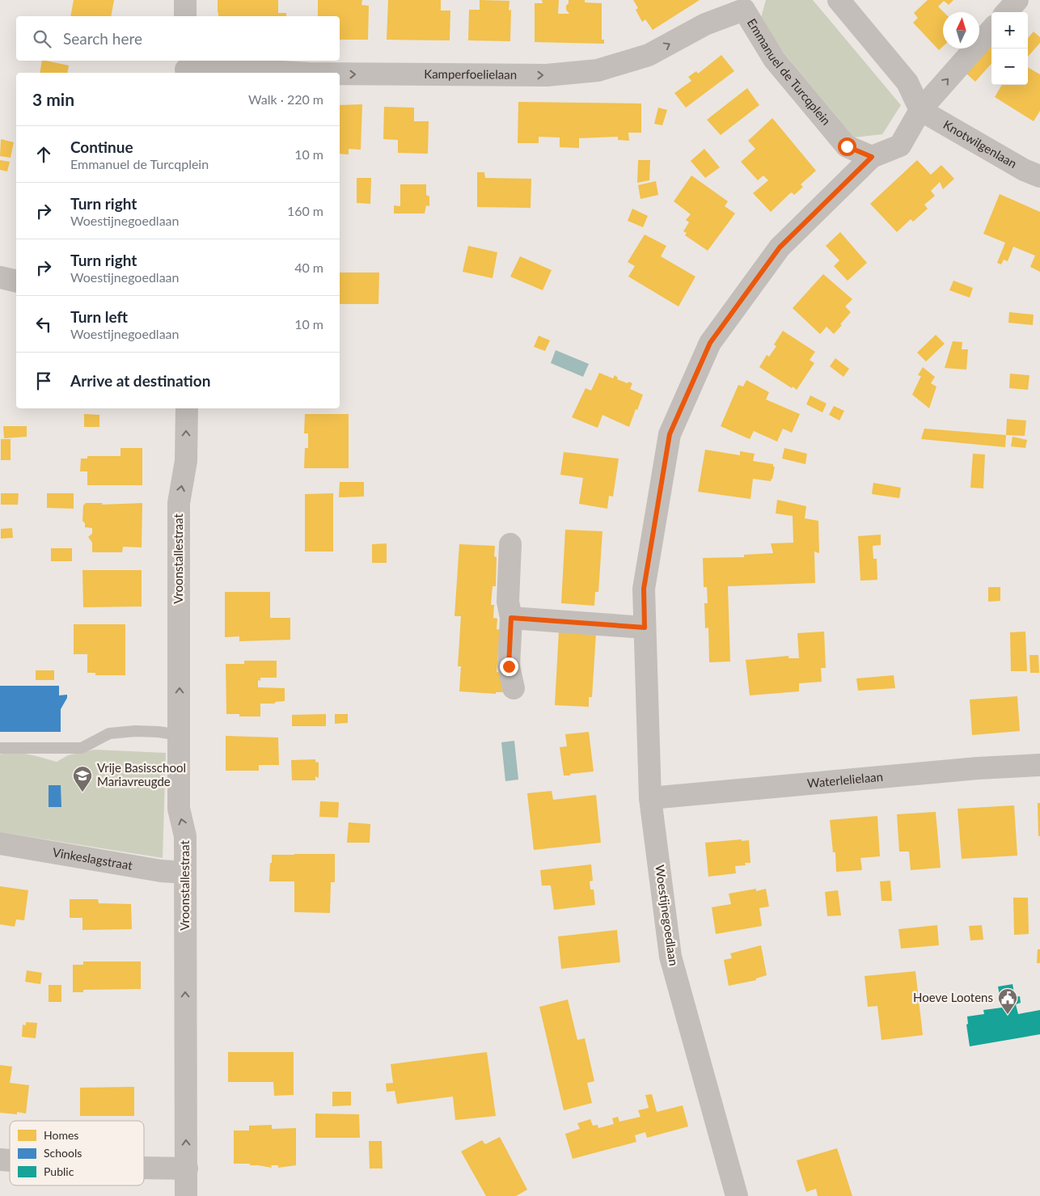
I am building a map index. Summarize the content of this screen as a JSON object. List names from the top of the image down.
{
  "streets": {
    "street": [
      "Emmanuel de Turcqplein",
      "Kamperfoelielaan",
      "Knotwilgenlaan",
      "Vroonstallestraat",
      "Waterlelielaan",
      "Vinkeslagstraat",
      "Woestijnegoedlaan"
    ]
  },
  "crossings": [
    ["Emmanuel de Turcqplein", "Kamperfoelielaan"],
    ["Emmanuel de Turcqplein", "Woestijnegoedlaan"],
    ["Vroonstallestraat", "Vinkeslagstraat"],
    ["Waterlelielaan", "Woestijnegoedlaan"]
  ],
  "one_way": ["Kamperfoelielaan", "Vroonstallestraat"],
  "places": {
    "school or university": ["Vrije Basisschool Mariavreugde"],
    "public building": ["Hoeve Lootens"]
  },
  "legend": ["Homes", "Schools", "Public"],
  "north": "top",
  "page": {
    "map_buttons": ["+", "−"],
    "search": "Search here",
    "heading": ["3 min", "Walk · 220 m"],
    "list": [
      ["Continue", "Emmanuel de Turcqplein", "10 m"],
      ["Turn right", "Woestijnegoedlaan", "160 m"],
      ["Turn right", "Woestijnegoedlaan", "40 m"],
      ["Turn left", "Woestijnegoedlaan", "10 m"],
      "Arrive at destination"
    ]
  }
}
